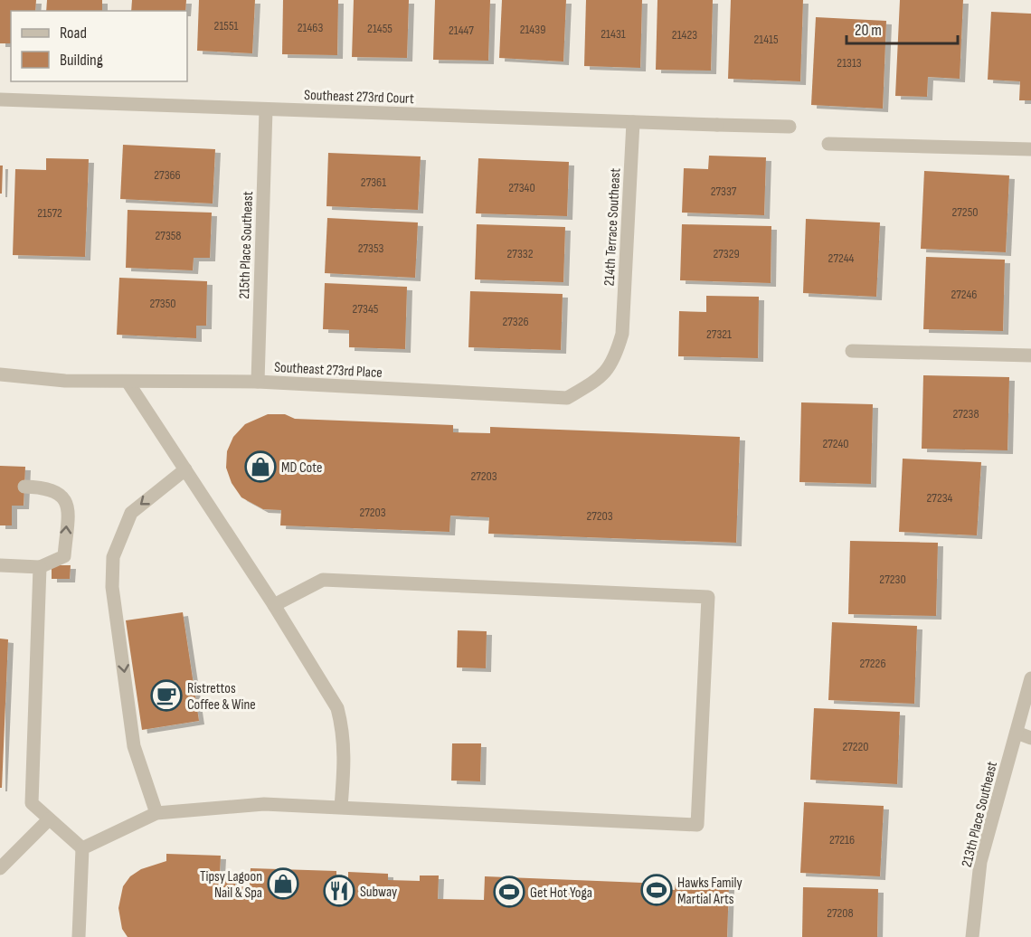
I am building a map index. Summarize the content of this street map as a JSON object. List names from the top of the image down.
{
  "streets": {
    "street": [
      "Southeast 273rd Court",
      "214th Terrace Southeast",
      "215th Place Southeast",
      "Southeast 273rd Place",
      "213th Place Southeast"
    ]
  },
  "crossings": [
    ["Southeast 273rd Court", "214th Terrace Southeast"],
    ["Southeast 273rd Court", "215th Place Southeast"],
    ["214th Terrace Southeast", "Southeast 273rd Place"],
    ["215th Place Southeast", "Southeast 273rd Place"]
  ],
  "places": {
    "shop": ["MD Cote", "Tipsy Lagoon Nail & Spa"],
    "cafe": ["Ristrettos Coffee & Wine"],
    "sports": ["Hawks Family Martial Arts", "Get Hot Yoga"],
    "restaurant": ["Subway"]
  },
  "house_numbers": [
    "21551",
    "21463",
    "21455",
    "21439",
    "21447",
    "21431",
    "21423",
    "21415",
    "21313",
    "27366",
    "27361",
    "27340",
    "27337",
    "27250",
    "21572",
    "27358",
    "27353",
    "27332",
    "27329",
    "27244",
    "27246",
    "27350",
    "27345",
    "27326",
    "27321",
    "27238",
    "27240",
    "27203",
    "27234",
    "27203",
    "27203",
    "27230",
    "27226",
    "27220",
    "27216",
    "27208"
  ],
  "legend": ["Road", "Building"],
  "scale_bar": "20 m"
}
